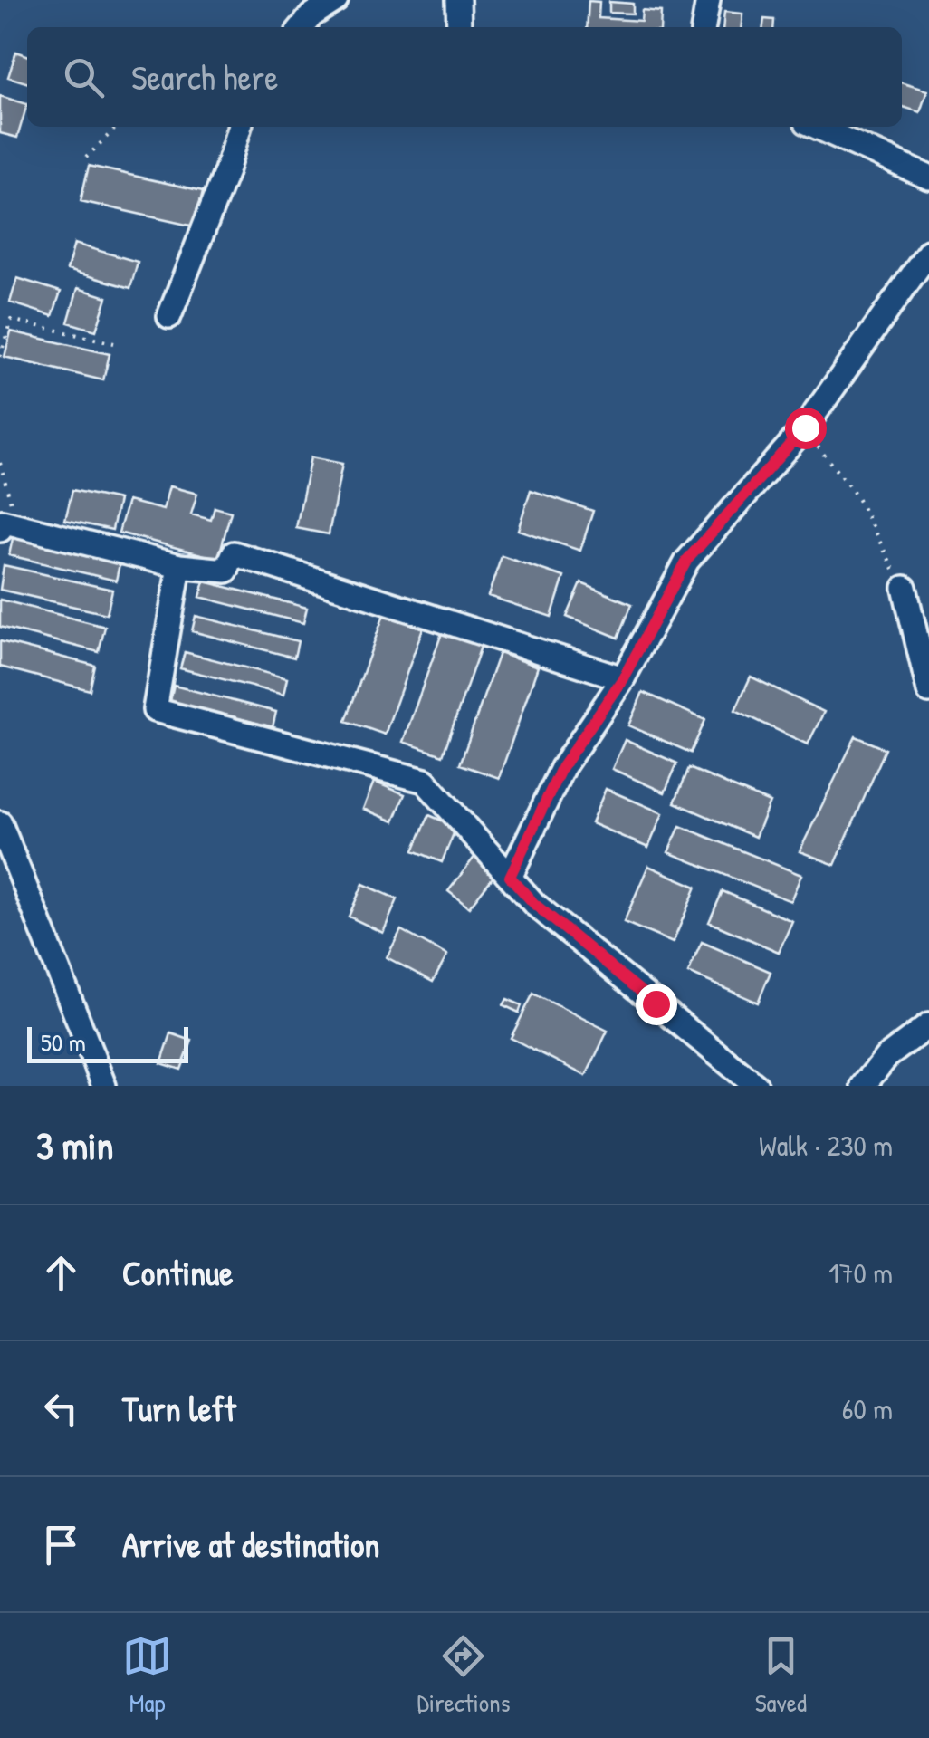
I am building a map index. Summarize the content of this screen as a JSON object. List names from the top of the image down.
{
  "scale_bar": "50 m",
  "page": {
    "search": "Search here",
    "scale": "50 m",
    "heading": ["3 min", "Walk · 230 m"],
    "list": [
      ["Continue", "170 m"],
      ["Turn left", "60 m"],
      "Arrive at destination"
    ],
    "nav": ["Map", "Directions", "Saved"]
  }
}
